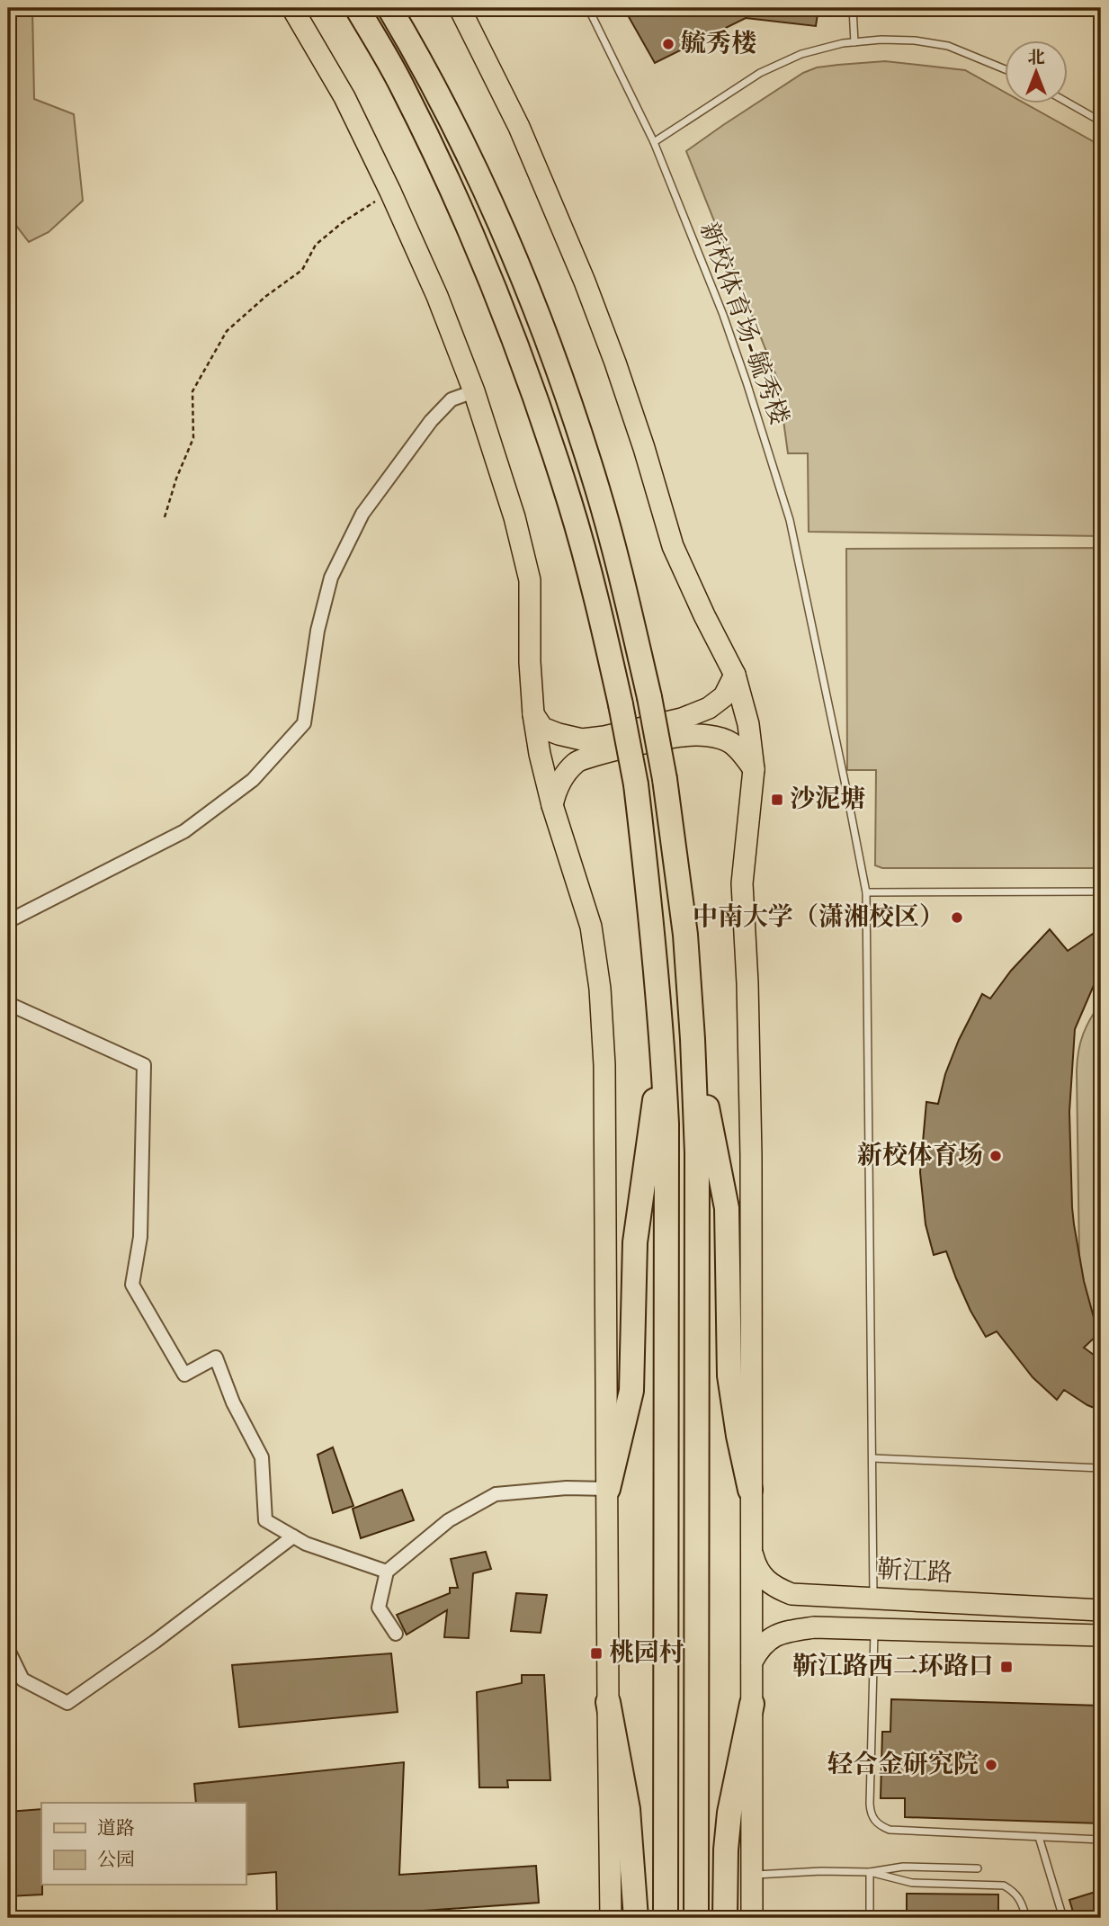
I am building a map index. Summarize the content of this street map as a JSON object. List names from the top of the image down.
{
  "streets": {
    "main road": ["靳江路"],
    "lane": ["新校体育场-毓秀楼"]
  },
  "crossings": [
    ["新校体育场-毓秀楼", "靳江路"]
  ],
  "places": {
    "other": [
      "毓秀楼",
      "中南大学（潇湘校区）",
      "新校体育场",
      "轻合金研究院"
    ],
    "transit": ["沙泥塘", "桃园村", "靳江路西二环路口"]
  },
  "legend": ["道路", "公园"],
  "north": "top"
}
